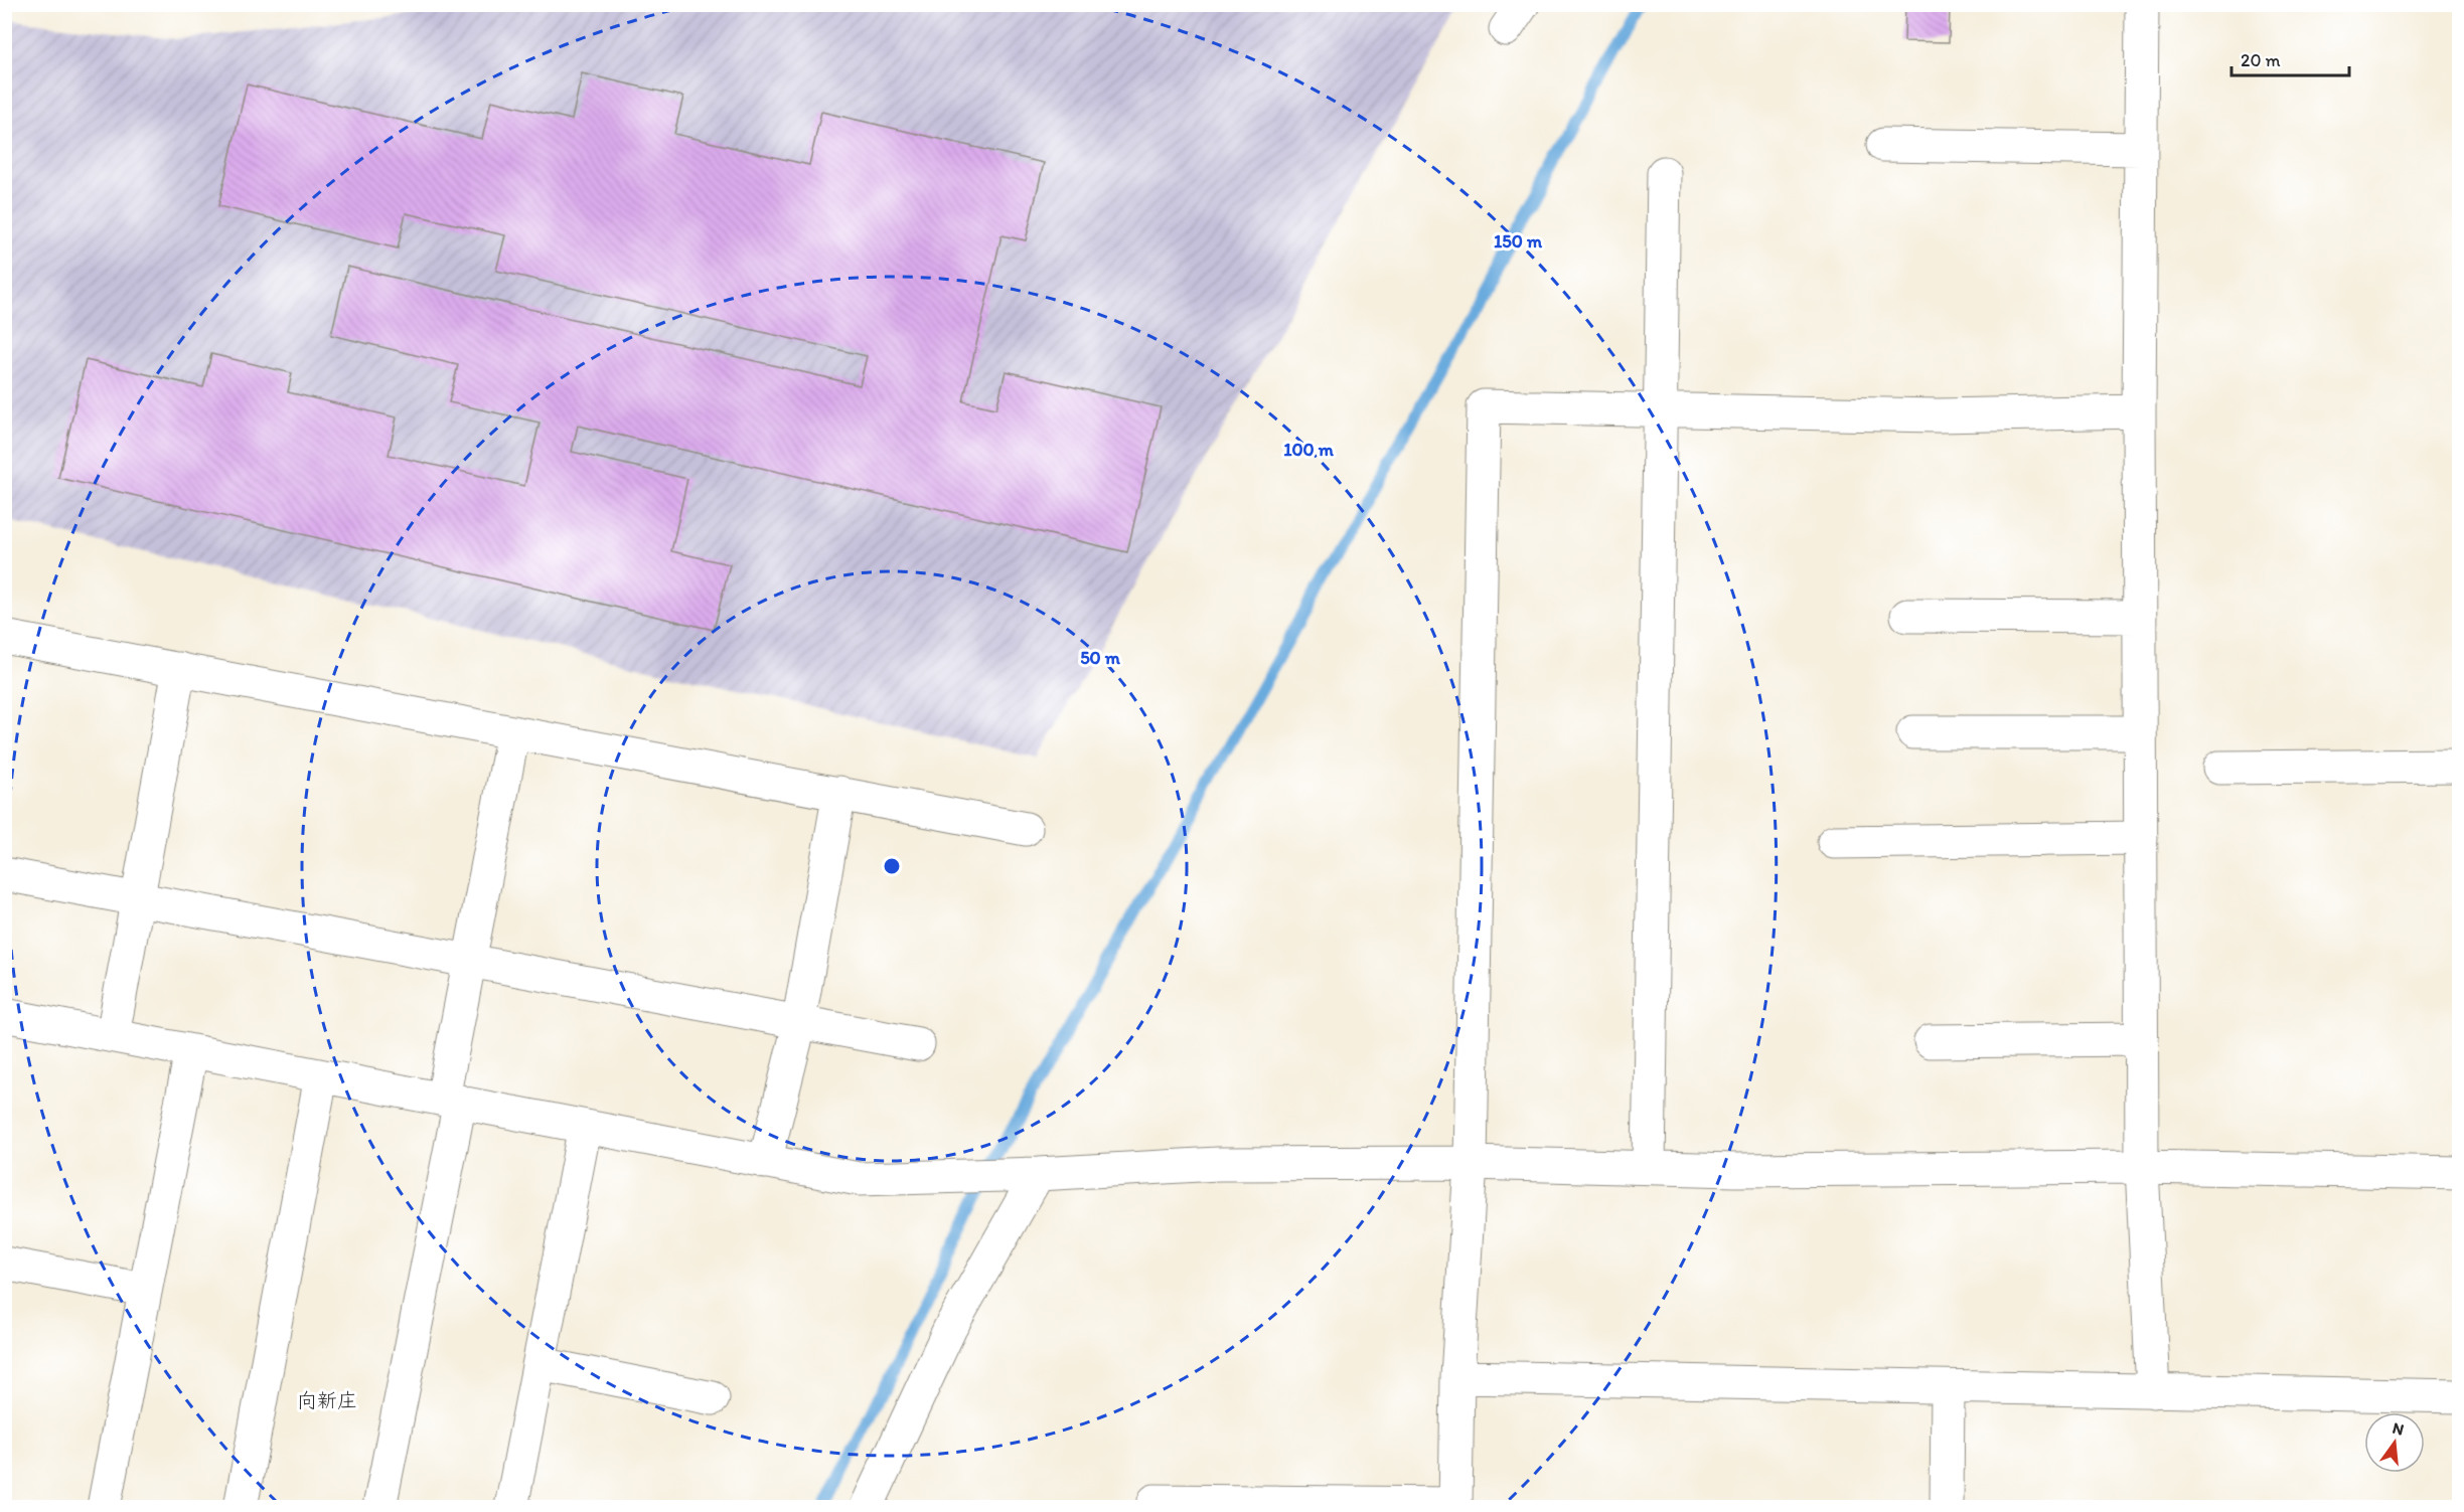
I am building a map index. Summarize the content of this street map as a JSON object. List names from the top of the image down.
{
  "districts": ["向新庄"],
  "scale_bar": "20 m",
  "north": "top",
  "rings": ["150 m", "100 m", "50 m"]
}
